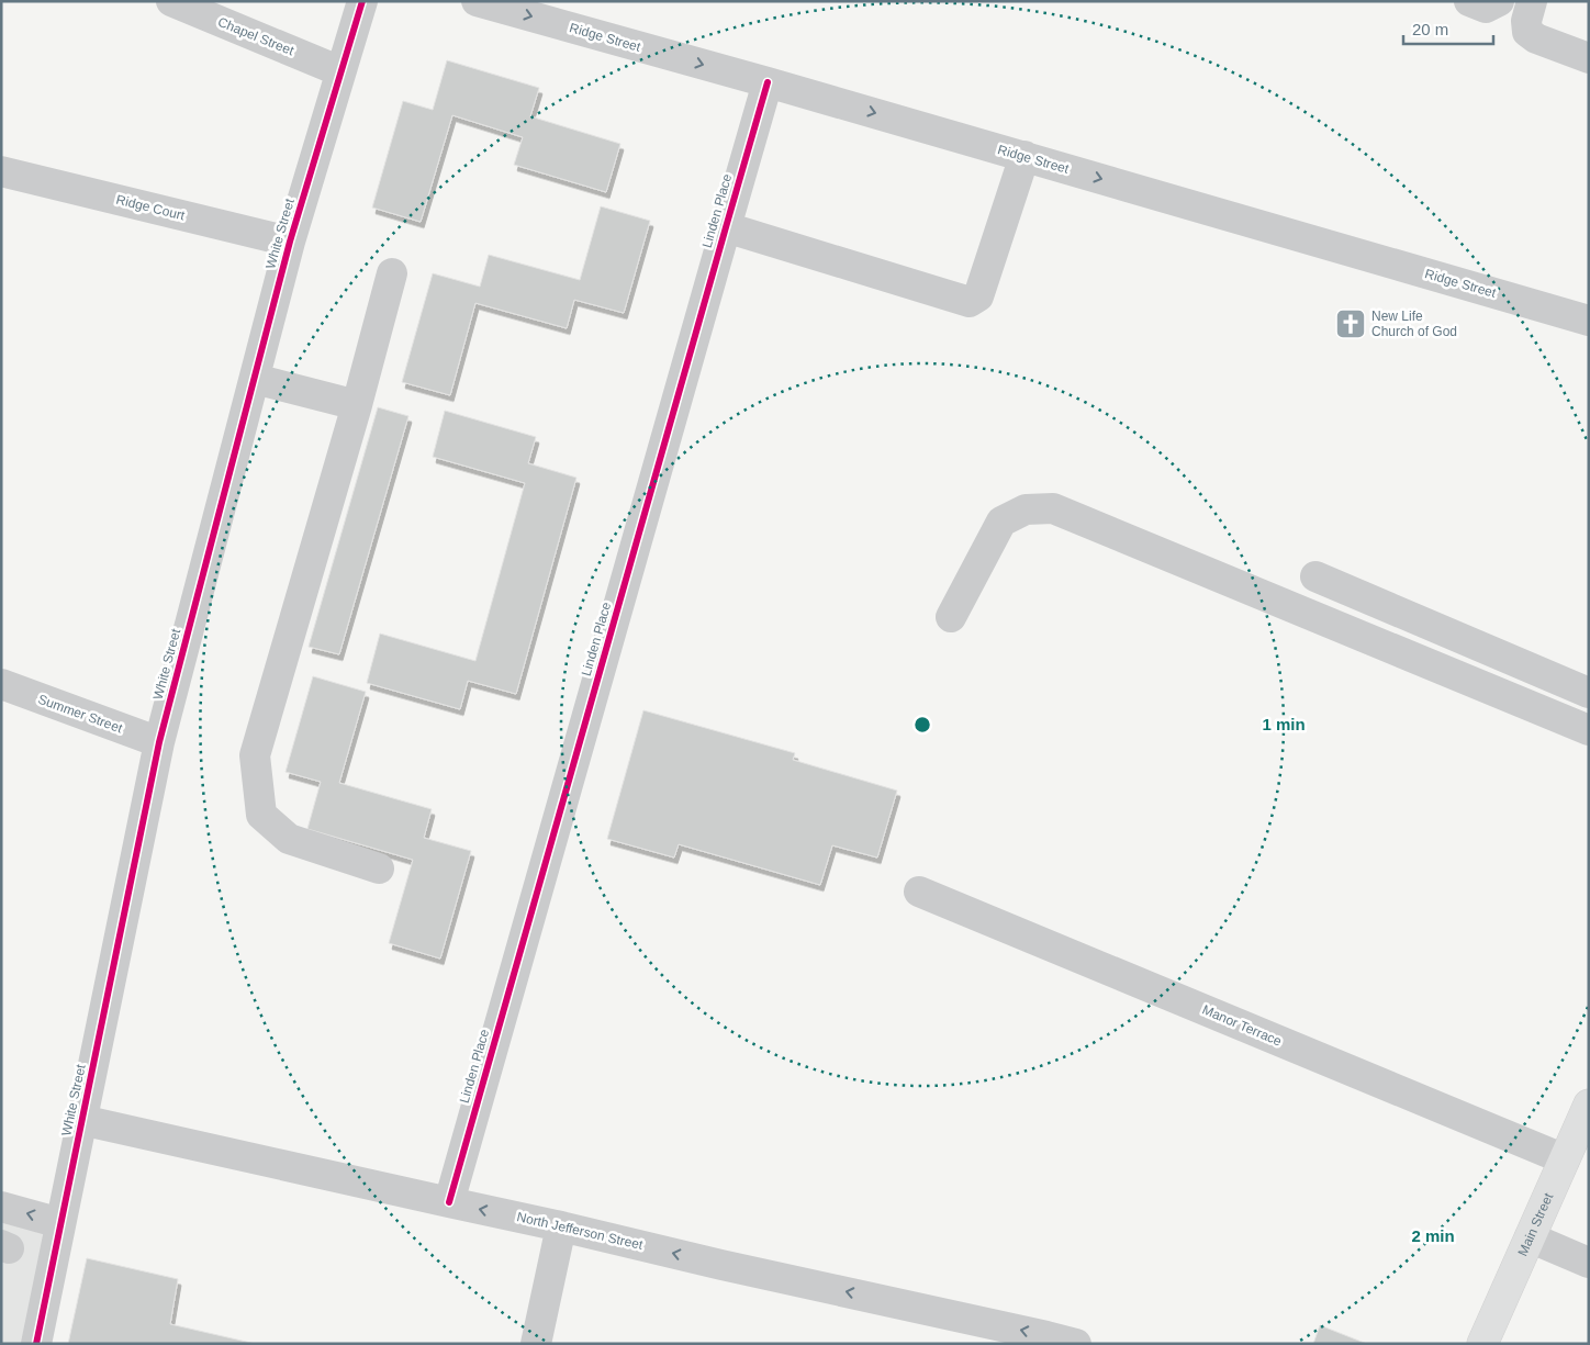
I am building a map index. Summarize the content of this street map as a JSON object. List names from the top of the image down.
{
  "streets": {
    "main road": ["Main Street"],
    "street": [
      "Chapel Street",
      "Ridge Street",
      "Ridge Court",
      "Linden Place",
      "White Street",
      "Summer Street",
      "Manor Terrace",
      "North Jefferson Street"
    ]
  },
  "crossings": [
    ["Chapel Street", "White Street"],
    ["Ridge Street", "Linden Place"],
    ["Ridge Court", "White Street"],
    ["Linden Place", "North Jefferson Street"],
    ["White Street", "Summer Street"],
    ["White Street", "North Jefferson Street"],
    ["Manor Terrace", "Main Street"]
  ],
  "one_way": ["Ridge Street", "North Jefferson Street"],
  "places": {
    "church": ["New Life Church of God"]
  },
  "scale_bar": "20 m",
  "rings": ["1 min", "2 min"]
}
